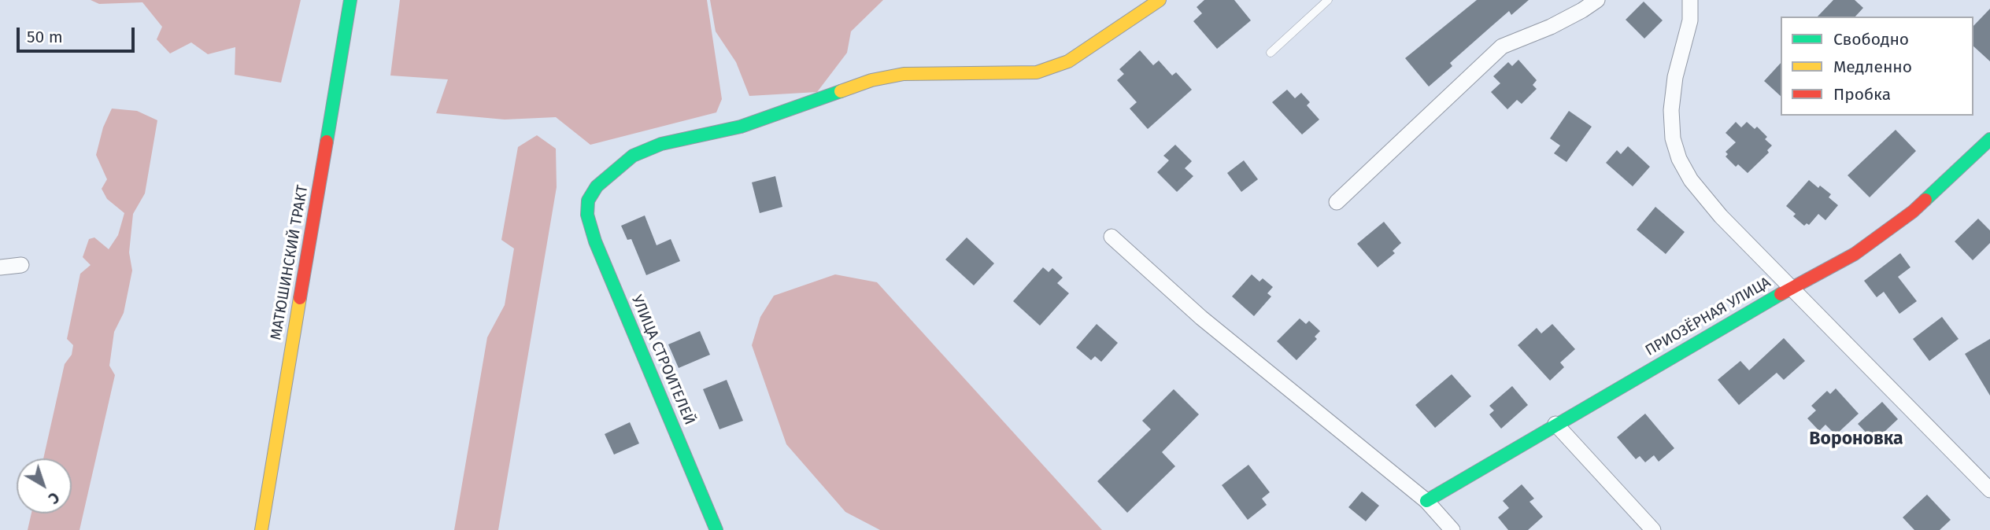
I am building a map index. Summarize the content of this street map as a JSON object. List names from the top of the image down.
{
  "streets": {
    "street": ["МАТЮШИНСКИЙ ТРАКТ", "ПРИОЗЁРНАЯ УЛИЦА", "УЛИЦА СТРОИТЕЛЕЙ"]
  },
  "districts": ["Вороновка"],
  "legend": ["Свободно", "Медленно", "Пробка"],
  "scale_bar": "50 m",
  "north": "bottom right"
}
